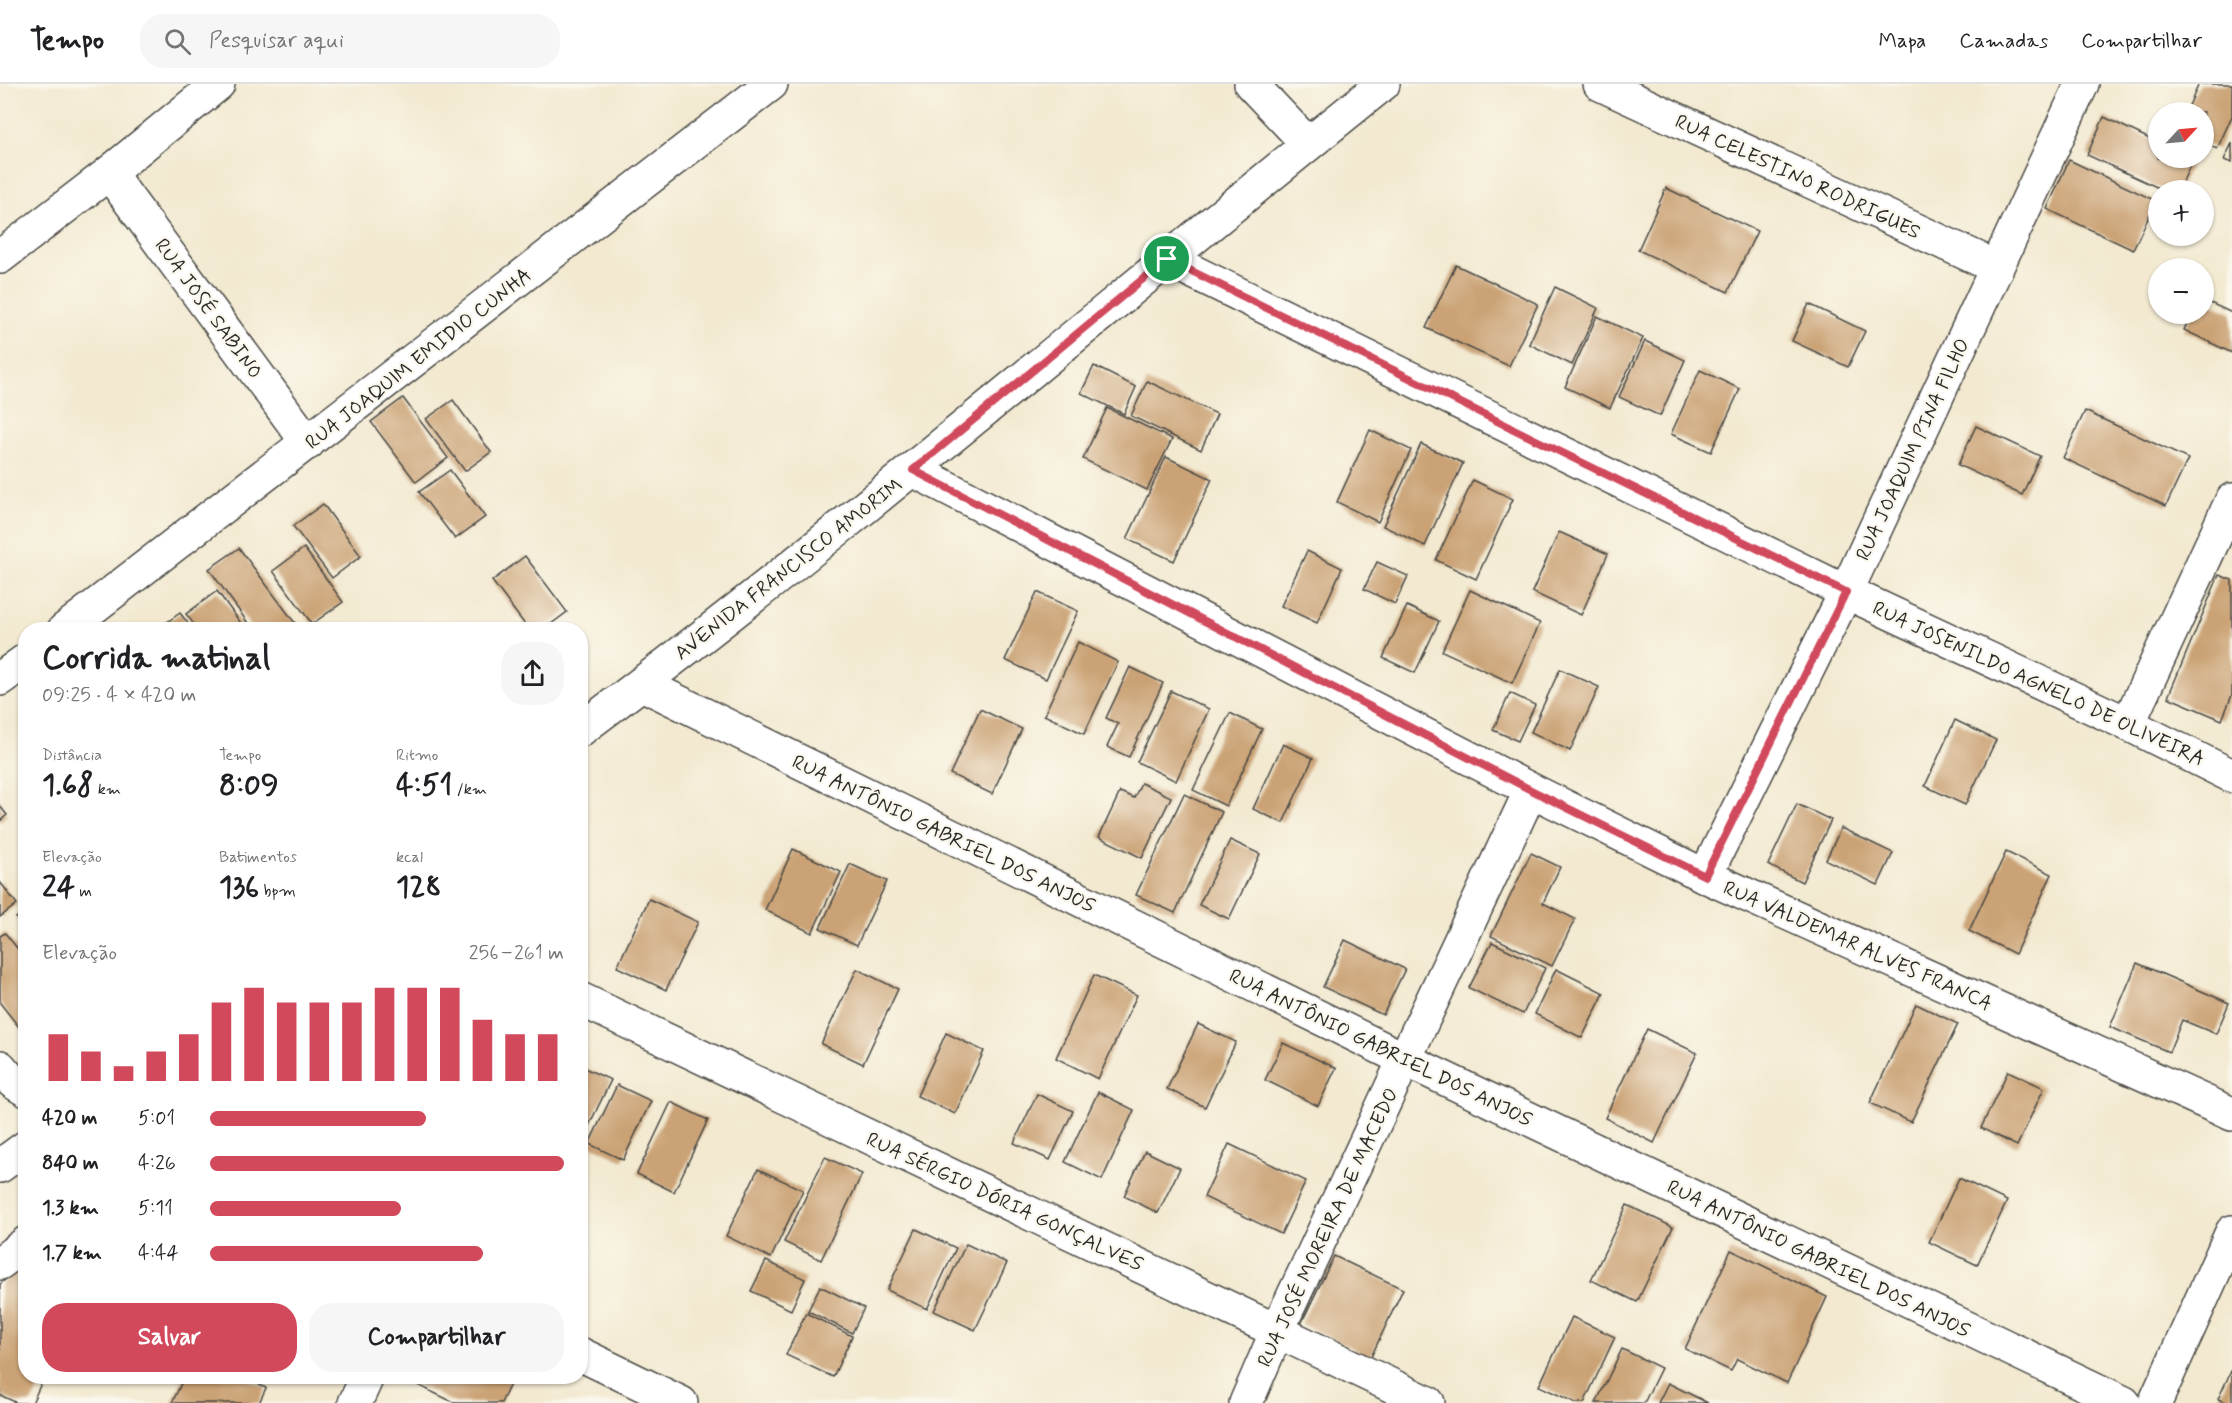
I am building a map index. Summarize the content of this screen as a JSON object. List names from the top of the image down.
{
  "streets": {
    "street": [
      "RUA CELESTINO RODRIGUES",
      "RUA JOSÉ SABINO",
      "RUA JOAQUIM EMIDIO CUNHA",
      "RUA JOAQUIM PINA FILHO",
      "AVENIDA FRANCISCO AMORIM",
      "RUA JOSENILDO AGNELO DE OLIVEIRA",
      "RUA ANTÔNIO GABRIEL DOS ANJOS",
      "RUA VALDEMAR ALVES FRANCA",
      "RUA SÉRGIO DÓRIA GONÇALVES",
      "RUA JOSÉ MOREIRA DE MACEDO"
    ]
  },
  "crossings": [
    ["RUA CELESTINO RODRIGUES", "RUA JOAQUIM PINA FILHO"],
    ["RUA JOSÉ SABINO", "RUA JOAQUIM EMIDIO CUNHA"],
    ["RUA JOAQUIM PINA FILHO", "RUA JOSENILDO AGNELO DE OLIVEIRA"],
    ["RUA JOAQUIM PINA FILHO", "RUA VALDEMAR ALVES FRANCA"],
    ["AVENIDA FRANCISCO AMORIM", "RUA JOSENILDO AGNELO DE OLIVEIRA"],
    ["AVENIDA FRANCISCO AMORIM", "RUA ANTÔNIO GABRIEL DOS ANJOS"],
    ["AVENIDA FRANCISCO AMORIM", "RUA VALDEMAR ALVES FRANCA"],
    ["RUA ANTÔNIO GABRIEL DOS ANJOS", "RUA JOSÉ MOREIRA DE MACEDO"],
    ["RUA VALDEMAR ALVES FRANCA", "RUA JOSÉ MOREIRA DE MACEDO"],
    ["RUA SÉRGIO DÓRIA GONÇALVES", "RUA JOSÉ MOREIRA DE MACEDO"]
  ],
  "north": "top right",
  "page": {
    "header": "Tempo",
    "search": "Pesquisar aqui",
    "nav": ["Mapa", "Camadas", "Compartilhar"],
    "map_buttons": ["+", "−"],
    "heading": ["Corrida matinal", "09:25 · 4 × 420 m"],
    "stats": [
      ["Distância", "1.68 km"],
      ["Tempo", "8:09"],
      ["Ritmo", "4:51 /km"],
      ["Elevação", "24 m"],
      ["Batimentos", "136 bpm"],
      ["kcal", "128"]
    ],
    "chart": ["Elevação", "256–261 m"],
    "list": [
      {
        "name": "420 m",
        "note": "5:01"
      },
      {
        "name": "840 m",
        "note": "4:26"
      },
      {
        "name": "1.3 km",
        "note": "5:11"
      },
      {
        "name": "1.7 km",
        "note": "4:44"
      }
    ],
    "buttons": ["Salvar", "Compartilhar"]
  }
}
